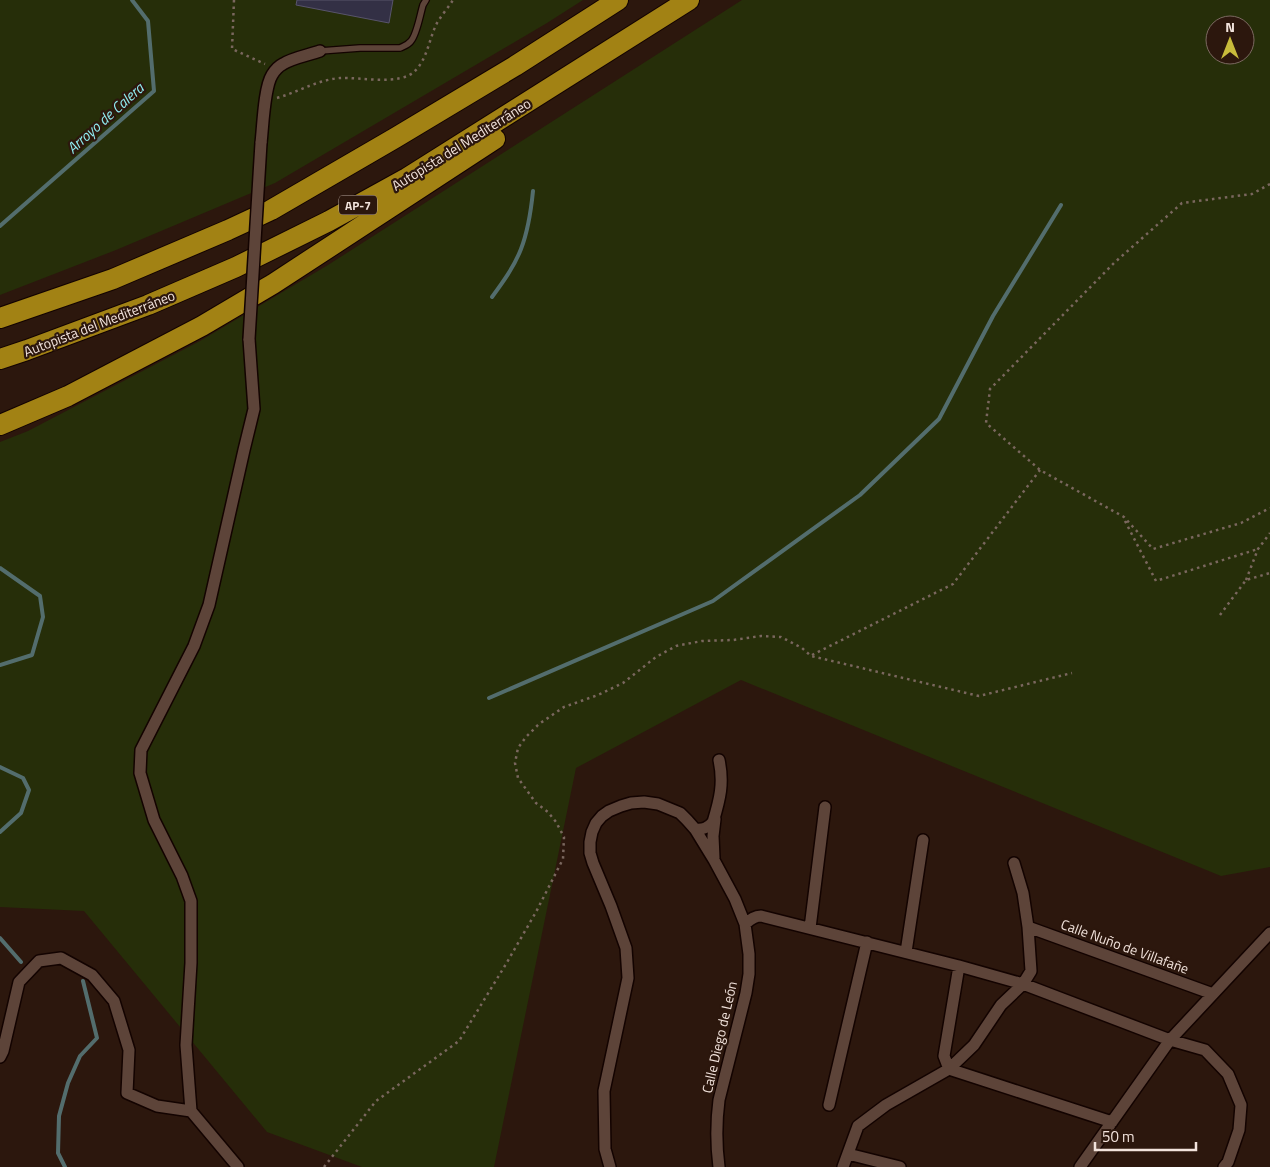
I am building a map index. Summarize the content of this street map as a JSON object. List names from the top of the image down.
{
  "streets": {
    "highway": ["Autopista del Mediterráneo", "AP-7"],
    "street": ["Calle Nuño de Villafañe", "Calle Diego de León"]
  },
  "water": ["Arroyo de Calera"],
  "scale_bar": "50 m",
  "north": "top"
}
